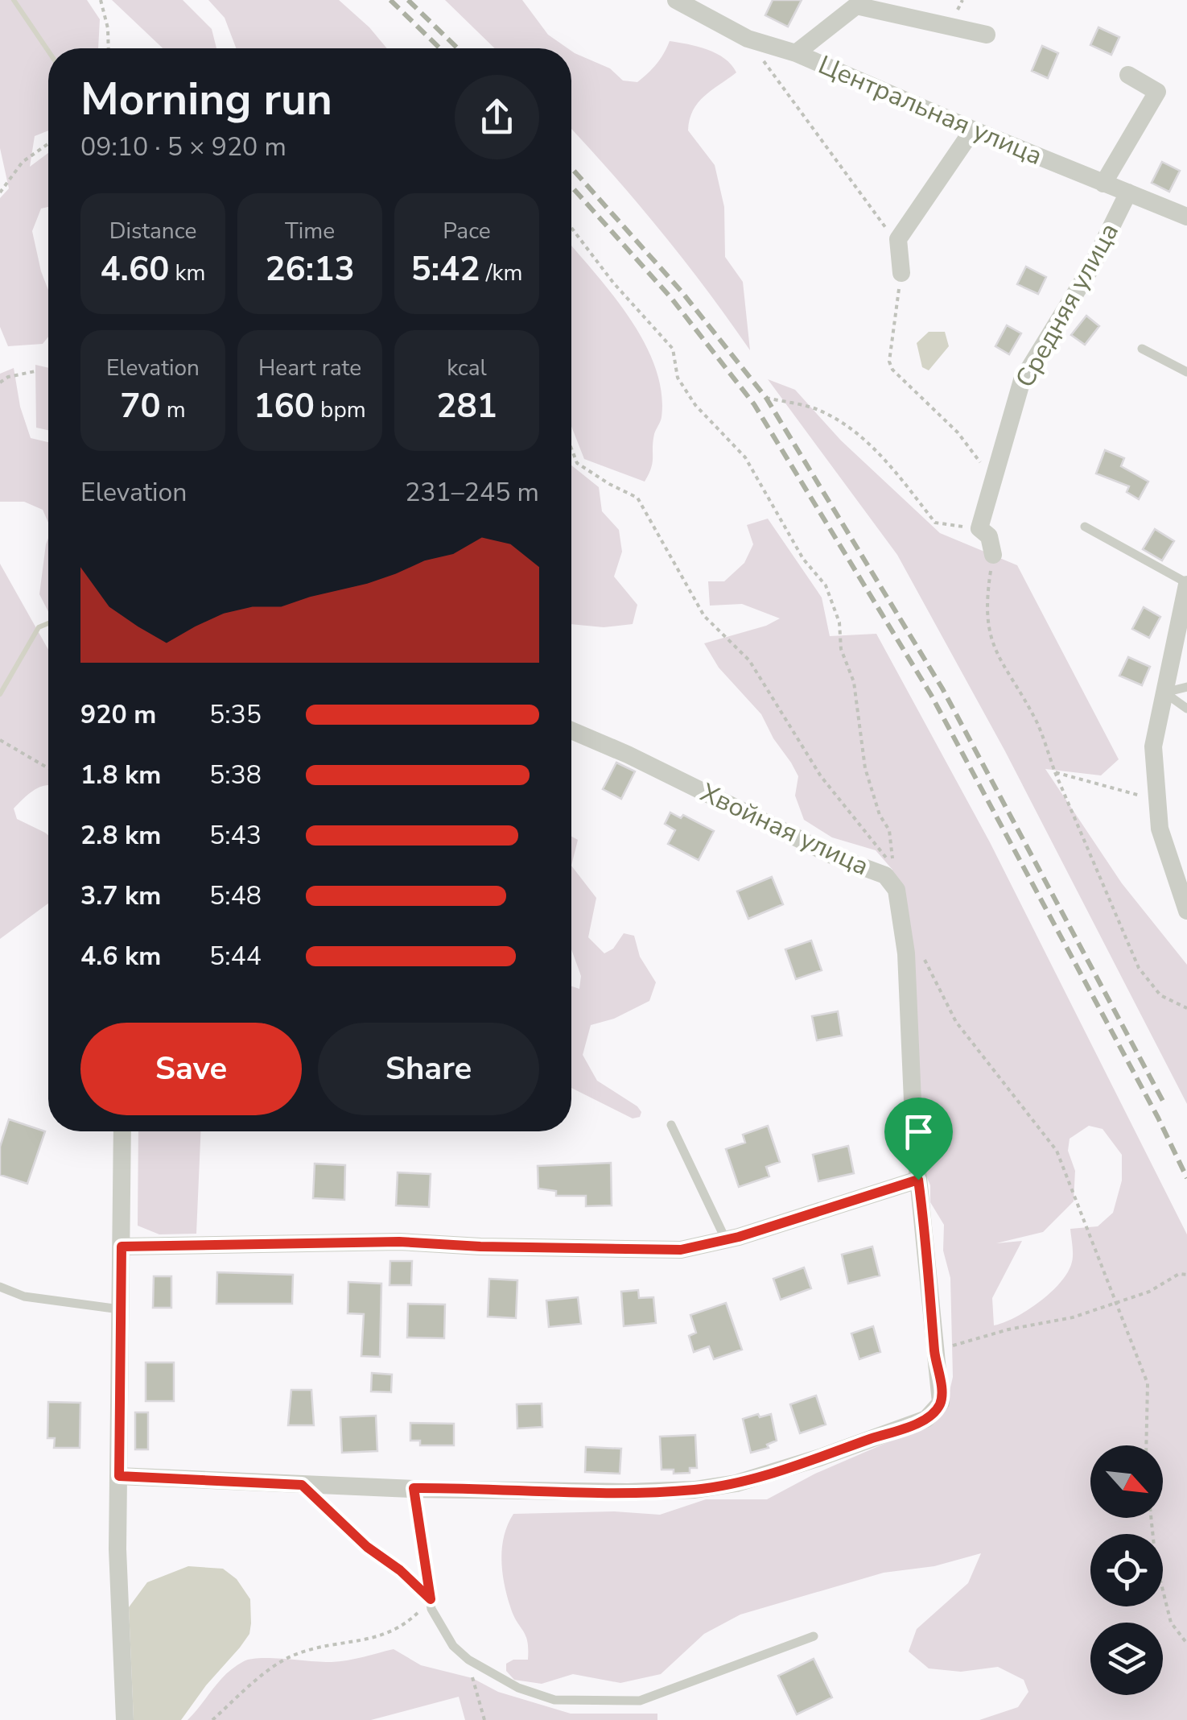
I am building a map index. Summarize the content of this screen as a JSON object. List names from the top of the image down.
{
  "streets": {
    "street": ["Центральная улица", "Средняя улица", "Хвойная улица"]
  },
  "crossings": [
    ["Центральная улица", "Средняя улица"]
  ],
  "north": "bottom right",
  "page": {
    "heading": ["Morning run", "09:10 · 5 × 920 m"],
    "stats": [
      ["Distance", "4.60 km"],
      ["Time", "26:13"],
      ["Pace", "5:42 /km"],
      ["Elevation", "70 m"],
      ["Heart rate", "160 bpm"],
      ["kcal", "281"]
    ],
    "chart": ["Elevation", "231–245 m"],
    "list": [
      {
        "name": "920 m",
        "note": "5:35"
      },
      {
        "name": "1.8 km",
        "note": "5:38"
      },
      {
        "name": "2.8 km",
        "note": "5:43"
      },
      {
        "name": "3.7 km",
        "note": "5:48"
      },
      {
        "name": "4.6 km",
        "note": "5:44"
      }
    ],
    "buttons": ["Save", "Share"]
  }
}
